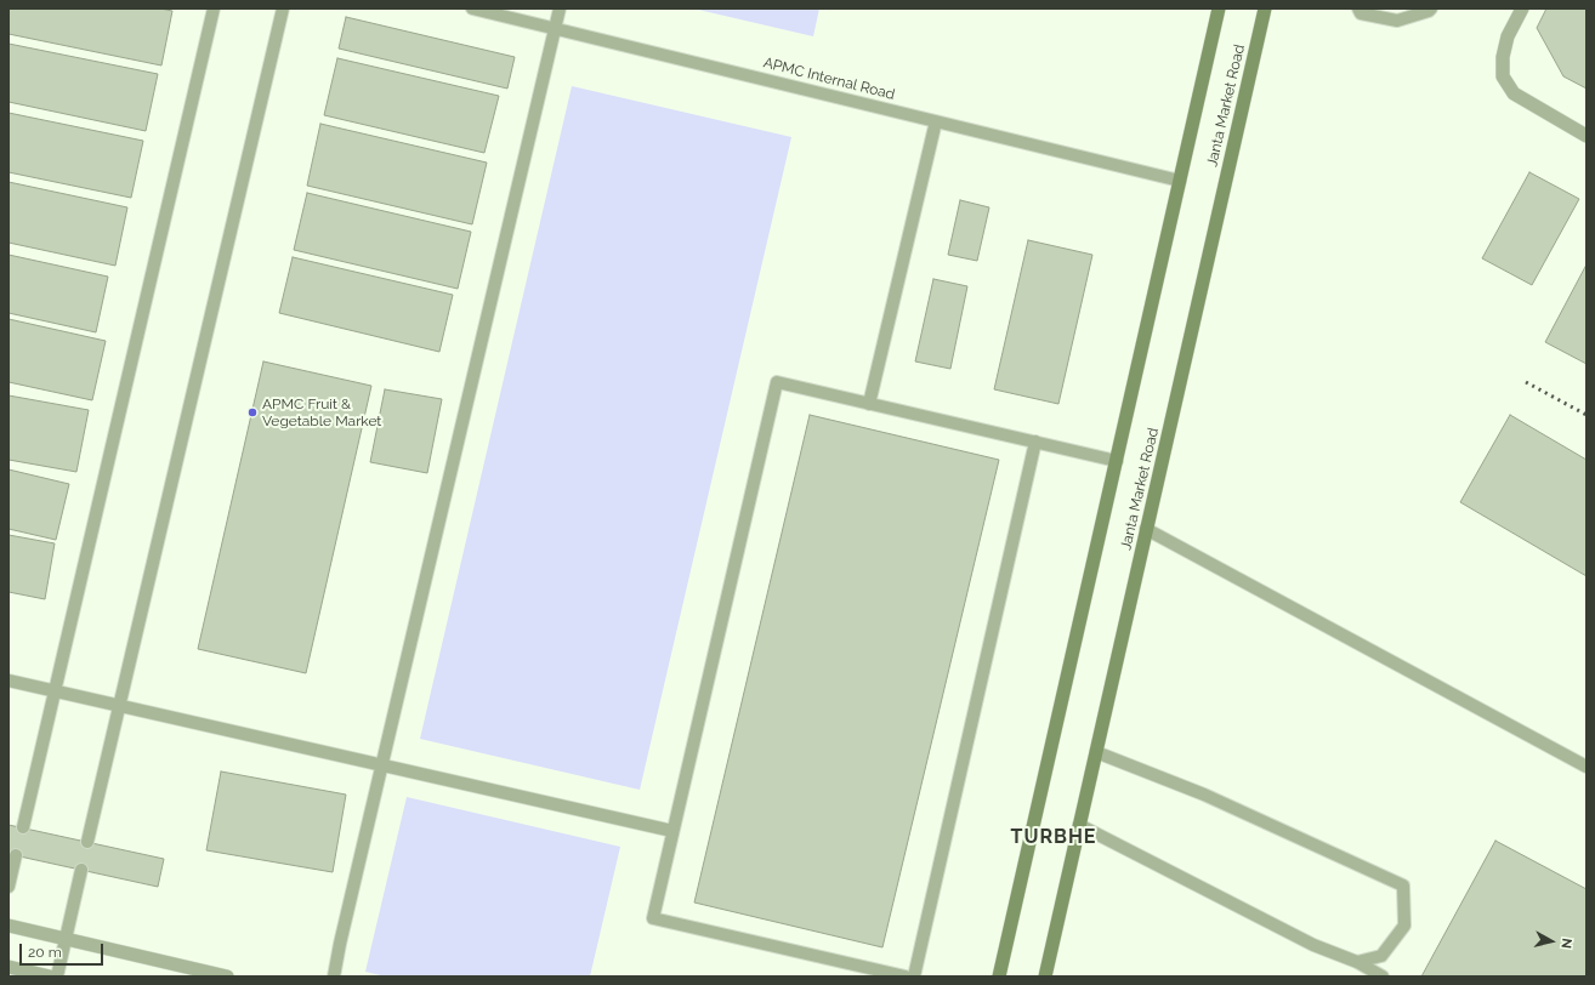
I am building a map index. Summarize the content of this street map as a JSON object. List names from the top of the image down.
{
  "streets": {
    "main road": ["Janta Market Road"],
    "lane": ["APMC Internal Road"]
  },
  "crossings": [
    ["APMC Internal Road", "Janta Market Road"]
  ],
  "districts": ["TURBHE"],
  "places": ["APMC Fruit & Vegetable Market"],
  "scale_bar": "20 m",
  "north": "right"
}
